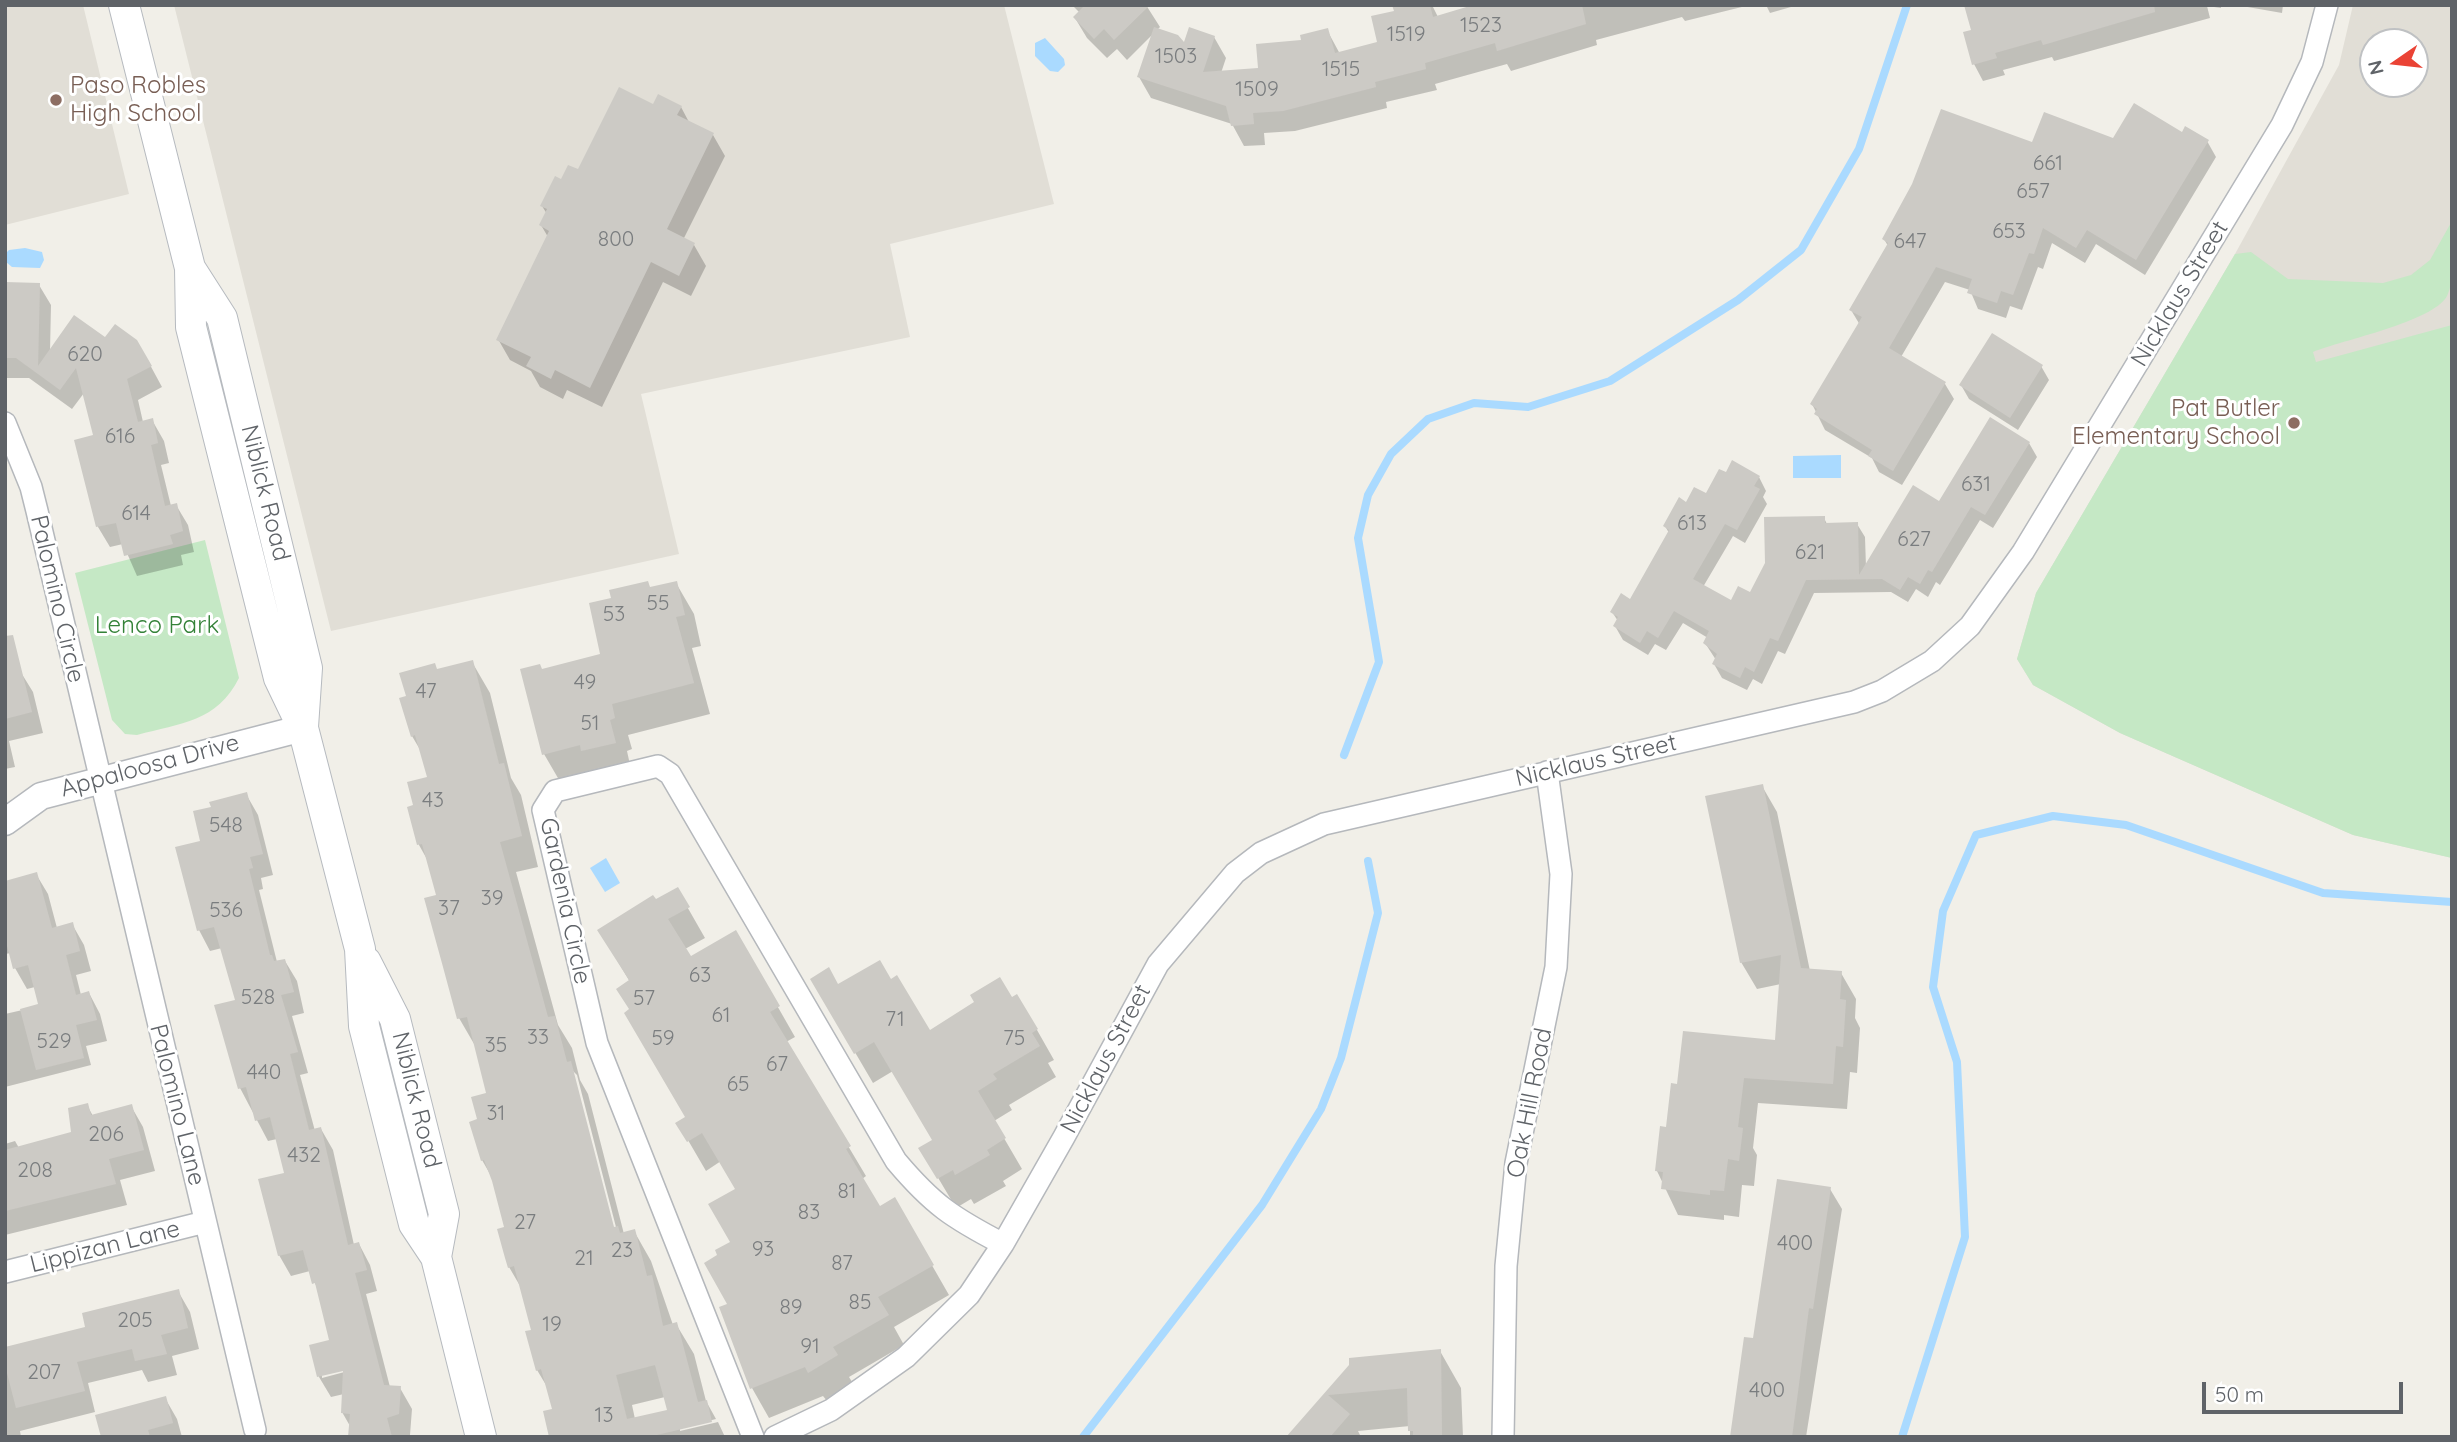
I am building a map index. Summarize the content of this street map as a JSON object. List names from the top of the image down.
{
  "streets": {
    "main road": ["Niblick Road"],
    "street": [
      "Nicklaus Street",
      "Palomino Circle",
      "Appaloosa Drive",
      "Gardenia Circle",
      "Oak Hill Road",
      "Palomino Lane",
      "Lippizan Lane"
    ]
  },
  "crossings": [
    ["Nicklaus Street", "Gardenia Circle"],
    ["Nicklaus Street", "Oak Hill Road"],
    ["Niblick Road", "Appaloosa Drive"],
    ["Palomino Circle", "Appaloosa Drive"],
    ["Palomino Circle", "Palomino Lane"],
    ["Appaloosa Drive", "Palomino Lane"],
    ["Palomino Lane", "Lippizan Lane"]
  ],
  "parks": ["Lenco Park"],
  "places": ["Paso Robles High School", "Pat Butler Elementary School"],
  "house_numbers": [
    "1523",
    "1519",
    "1503",
    "1515",
    "1509",
    "661",
    "657",
    "653",
    "800",
    "647",
    "620",
    "616",
    "631",
    "614",
    "613",
    "627",
    "621",
    "55",
    "53",
    "49",
    "47",
    "51",
    "43",
    "548",
    "39",
    "37",
    "536",
    "63",
    "528",
    "57",
    "61",
    "71",
    "33",
    "59",
    "75",
    "529",
    "35",
    "67",
    "440",
    "65",
    "31",
    "206",
    "432",
    "208",
    "81",
    "83",
    "27",
    "400",
    "93",
    "23",
    "21",
    "87",
    "85",
    "89",
    "205",
    "19",
    "91",
    "207",
    "400",
    "13"
  ],
  "scale_bar": "50 m",
  "north": "left"
}
